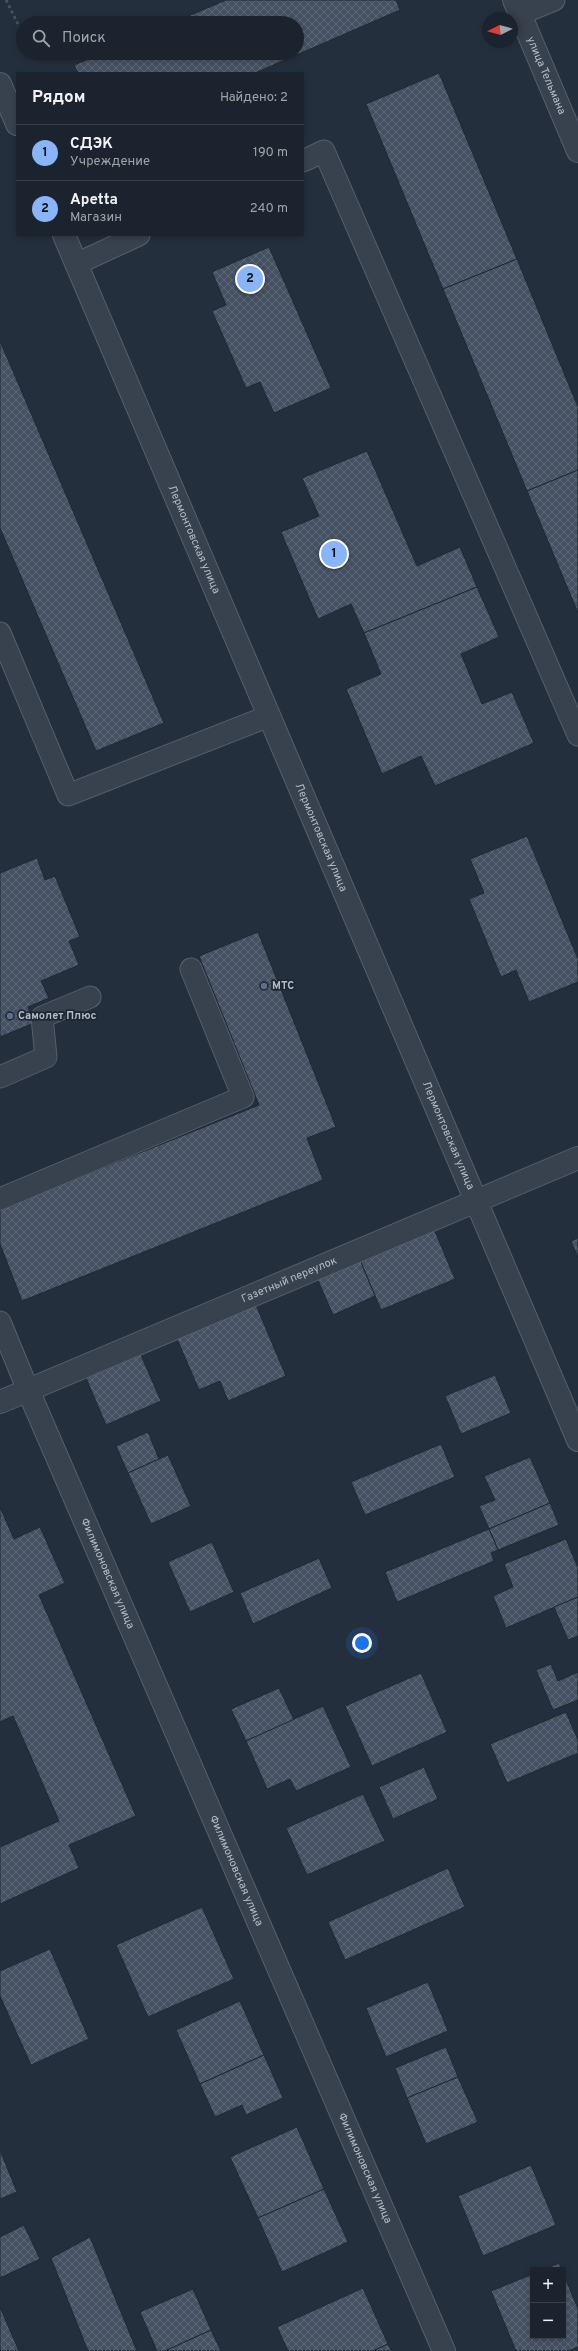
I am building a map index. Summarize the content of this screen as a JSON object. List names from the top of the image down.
{
  "streets": {
    "street": [
      "улица Тельмана",
      "Лермонтовская улица",
      "Газетный переулок",
      "Филимоновская улица"
    ]
  },
  "crossings": [
    ["Лермонтовская улица", "Газетный переулок"],
    ["Газетный переулок", "Филимоновская улица"]
  ],
  "places": ["МТС", "Самолет Плюс"],
  "north": "left",
  "page": {
    "search": "Поиск",
    "heading": ["Рядом", "Найдено: 2"],
    "list": [
      {
        "mark": "1",
        "name": "СДЭК",
        "note": "Учреждение",
        "value": "190 m"
      },
      {
        "mark": "2",
        "name": "Apetta",
        "note": "Магазин",
        "value": "240 m"
      }
    ],
    "pins": ["2", "1"],
    "map_buttons": ["+", "−"]
  }
}
